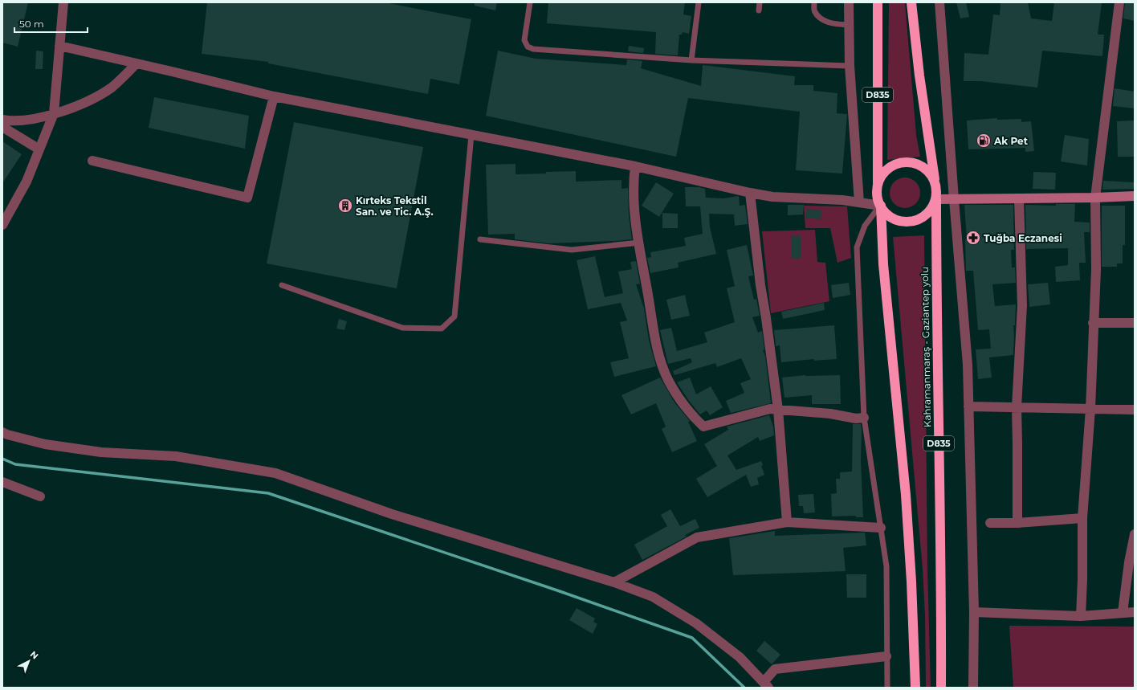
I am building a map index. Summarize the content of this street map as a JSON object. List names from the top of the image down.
{
  "streets": {
    "highway": ["D835", "Kahramanmaraş - Gaziantep yolu"]
  },
  "crossings": [
    ["D835", "Kahramanmaraş - Gaziantep yolu"]
  ],
  "places": {
    "fuel station": ["Ak Pet"],
    "building": ["Kırteks Tekstil San. ve Tic. A.Ş."],
    "pharmacy": ["Tuğba Eczanesi"]
  },
  "scale_bar": "50 m",
  "north": "top right"
}
